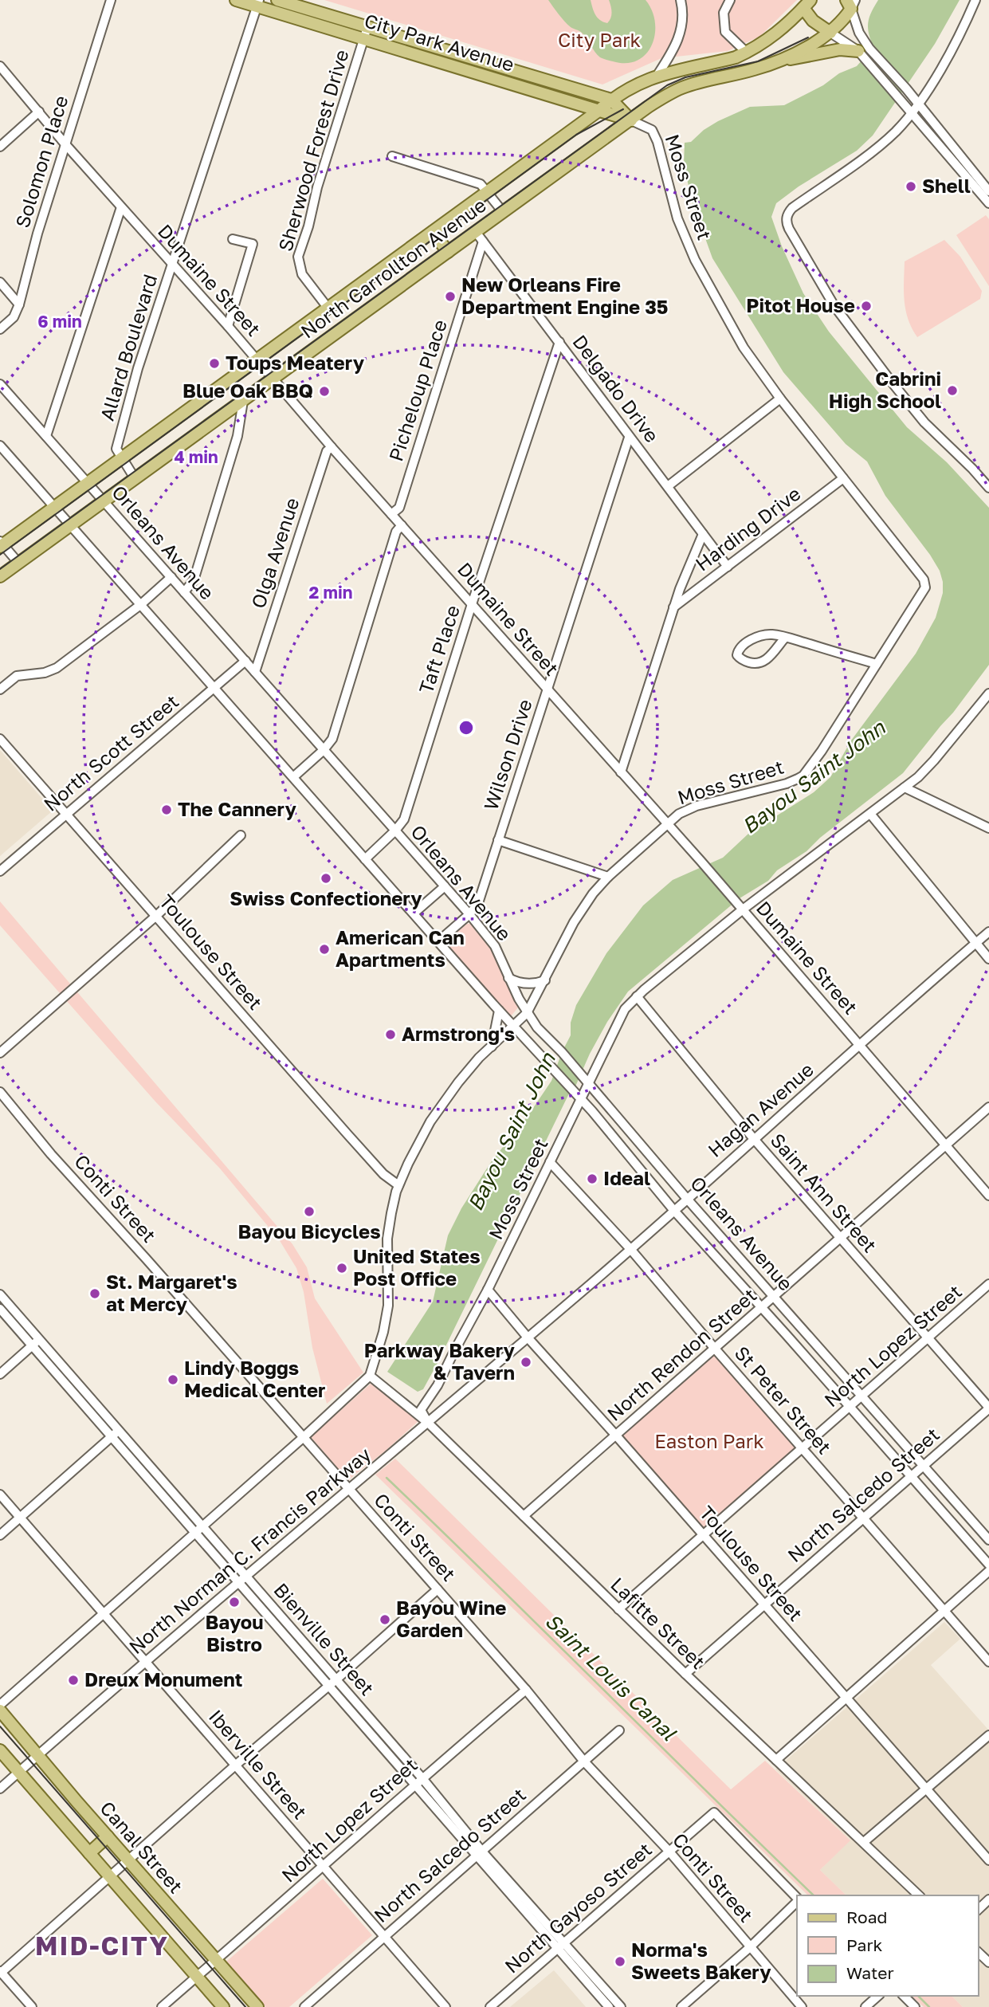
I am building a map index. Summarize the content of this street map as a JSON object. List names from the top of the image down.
{
  "streets": {
    "main road": ["City Park Avenue", "North Carrollton Avenue", "Canal Street"],
    "street": [
      "Sherwood Forest Drive",
      "Solomon Place",
      "Moss Street",
      "Dumaine Street",
      "Allard Boulevard",
      "Delgado Drive",
      "Picheloup Place",
      "Harding Drive",
      "Orleans Avenue",
      "Olga Avenue",
      "Taft Place",
      "North Scott Street",
      "Wilson Drive",
      "Toulouse Street",
      "Hagan Avenue",
      "Saint Ann Street",
      "Conti Street",
      "North Lopez Street",
      "North Rendon Street",
      "St Peter Street",
      "North Salcedo Street",
      "North Norman C. Francis Parkway",
      "Lafitte Street",
      "Bienville Street",
      "Iberville Street",
      "North Gayoso Street"
    ]
  },
  "crossings": [
    ["City Park Avenue", "Sherwood Forest Drive"],
    ["City Park Avenue", "Moss Street"],
    ["City Park Avenue", "North Carrollton Avenue"],
    ["City Park Avenue", "Allard Boulevard"],
    ["Sherwood Forest Drive", "North Carrollton Avenue"],
    ["Solomon Place", "Dumaine Street"],
    ["Moss Street", "North Carrollton Avenue"],
    ["Moss Street", "Dumaine Street"],
    ["Moss Street", "Harding Drive"],
    ["Moss Street", "Orleans Avenue"],
    ["Moss Street", "Toulouse Street"],
    ["Moss Street", "Hagan Avenue"],
    ["Moss Street", "Saint Ann Street"],
    ["Moss Street", "St Peter Street"],
    ["Moss Street", "North Norman C. Francis Parkway"],
    ["Moss Street", "Lafitte Street"],
    ["North Carrollton Avenue", "Dumaine Street"],
    ["North Carrollton Avenue", "Allard Boulevard"],
    ["North Carrollton Avenue", "Delgado Drive"],
    ["North Carrollton Avenue", "Orleans Avenue"],
    ["Dumaine Street", "Allard Boulevard"],
    ["Dumaine Street", "Picheloup Place"],
    ["Dumaine Street", "Harding Drive"],
    ["Dumaine Street", "Olga Avenue"],
    ["Dumaine Street", "Taft Place"],
    ["Dumaine Street", "Wilson Drive"],
    ["Dumaine Street", "Hagan Avenue"],
    ["Dumaine Street", "North Rendon Street"],
    ["Delgado Drive", "Picheloup Place"],
    ["Delgado Drive", "Harding Drive"],
    ["Delgado Drive", "Taft Place"],
    ["Delgado Drive", "Wilson Drive"],
    ["Orleans Avenue", "Olga Avenue"],
    ["Orleans Avenue", "Taft Place"],
    ["Orleans Avenue", "North Scott Street"],
    ["Orleans Avenue", "Wilson Drive"],
    ["Orleans Avenue", "Hagan Avenue"],
    ["Orleans Avenue", "North Lopez Street"],
    ["Orleans Avenue", "North Rendon Street"],
    ["Orleans Avenue", "North Salcedo Street"],
    ["North Scott Street", "Toulouse Street"],
    ["Toulouse Street", "Hagan Avenue"],
    ["Toulouse Street", "North Lopez Street"],
    ["Toulouse Street", "North Rendon Street"],
    ["Toulouse Street", "North Salcedo Street"],
    ["Hagan Avenue", "Saint Ann Street"],
    ["Hagan Avenue", "St Peter Street"],
    ["Hagan Avenue", "North Norman C. Francis Parkway"],
    ["Hagan Avenue", "Lafitte Street"],
    ["Saint Ann Street", "North Lopez Street"],
    ["Saint Ann Street", "North Rendon Street"],
    ["Saint Ann Street", "North Salcedo Street"],
    ["Conti Street", "North Lopez Street"],
    ["Conti Street", "North Salcedo Street"],
    ["Conti Street", "North Norman C. Francis Parkway"],
    ["Conti Street", "North Gayoso Street"],
    ["North Lopez Street", "St Peter Street"],
    ["North Lopez Street", "Lafitte Street"],
    ["North Lopez Street", "Bienville Street"],
    ["North Lopez Street", "Iberville Street"],
    ["North Lopez Street", "Canal Street"],
    ["North Rendon Street", "St Peter Street"],
    ["North Rendon Street", "Lafitte Street"],
    ["St Peter Street", "North Salcedo Street"],
    ["North Salcedo Street", "Lafitte Street"],
    ["North Salcedo Street", "Bienville Street"],
    ["North Salcedo Street", "Iberville Street"],
    ["North Norman C. Francis Parkway", "Lafitte Street"],
    ["North Norman C. Francis Parkway", "Bienville Street"],
    ["North Norman C. Francis Parkway", "Iberville Street"],
    ["North Norman C. Francis Parkway", "Canal Street"],
    ["Bienville Street", "North Gayoso Street"]
  ],
  "districts": ["MID-CITY"],
  "water": ["Bayou Saint John", "Saint Louis Canal"],
  "parks": ["City Park", "Easton Park"],
  "places": [
    "Shell",
    "New Orleans Fire Department Engine 35",
    "Pitot House",
    "Toups Meatery",
    "Cabrini High School",
    "Blue Oak BBQ",
    "The Cannery",
    "Swiss Confectionery",
    "American Can Apartments",
    "Armstrong's",
    "Ideal",
    "Bayou Bicycles",
    "United States Post Office",
    "St. Margaret's at Mercy",
    "Parkway Bakery & Tavern",
    "Lindy Boggs Medical Center",
    "Bayou Bistro",
    "Bayou Wine Garden",
    "Dreux Monument",
    "Norma's Sweets Bakery"
  ],
  "legend": ["Road", "Park", "Water"],
  "rings": ["6 min", "4 min", "2 min"]
}
